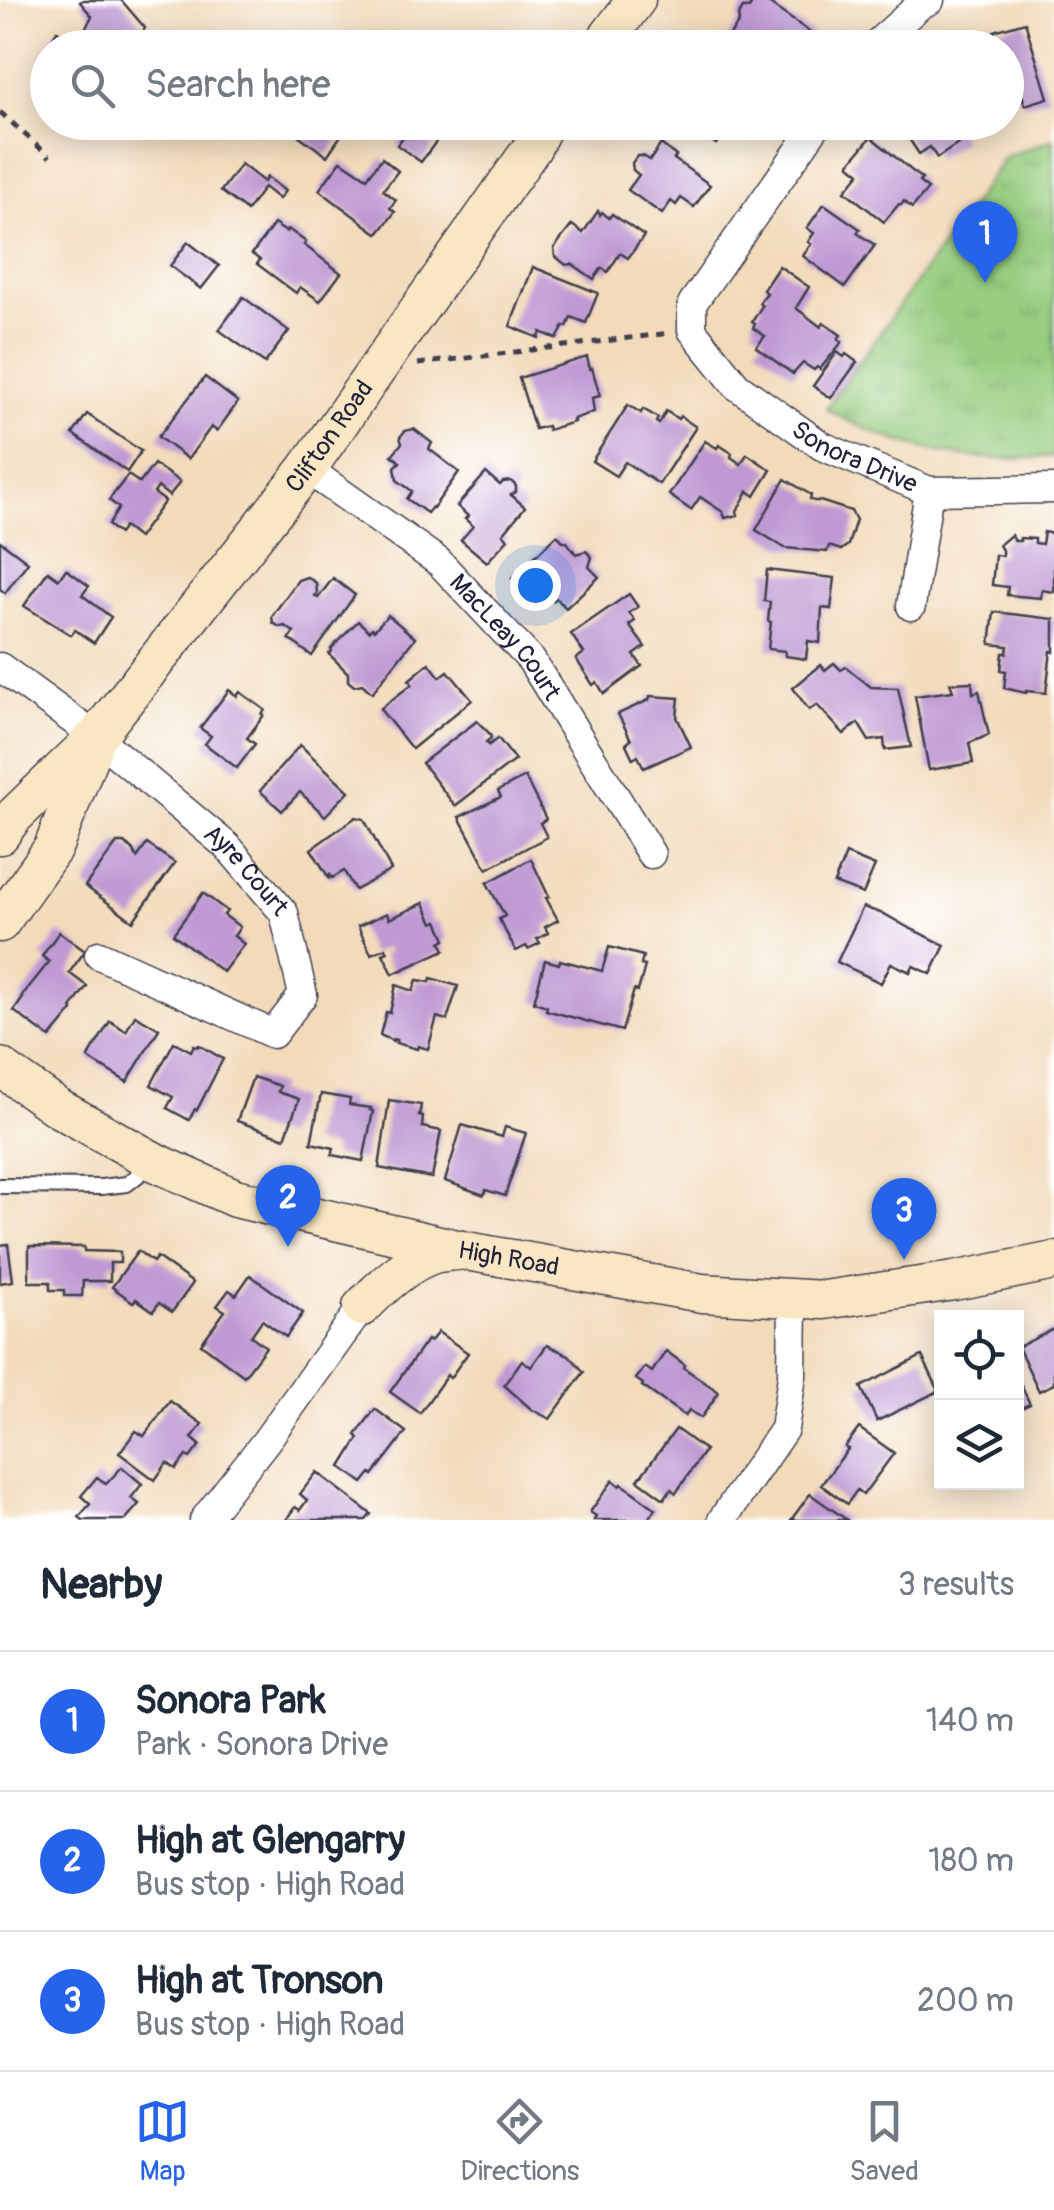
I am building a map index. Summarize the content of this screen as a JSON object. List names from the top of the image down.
{
  "streets": {
    "main road": ["Clifton Road", "High Road"],
    "street": ["Sonora Drive", "MacLeay Court", "Ayre Court"]
  },
  "crossings": [
    ["Clifton Road", "MacLeay Court"],
    ["Clifton Road", "Ayre Court"]
  ],
  "page": {
    "search": "Search here",
    "pins": ["1", "2", "3"],
    "heading": ["Nearby", "3 results"],
    "list": [
      {
        "mark": "1",
        "name": "Sonora Park",
        "note": "Park · Sonora Drive",
        "value": "140 m"
      },
      {
        "mark": "2",
        "name": "High at Glengarry",
        "note": "Bus stop · High Road",
        "value": "180 m"
      },
      {
        "mark": "3",
        "name": "High at Tronson",
        "note": "Bus stop · High Road",
        "value": "200 m"
      }
    ],
    "nav": ["Map", "Directions", "Saved"]
  }
}
